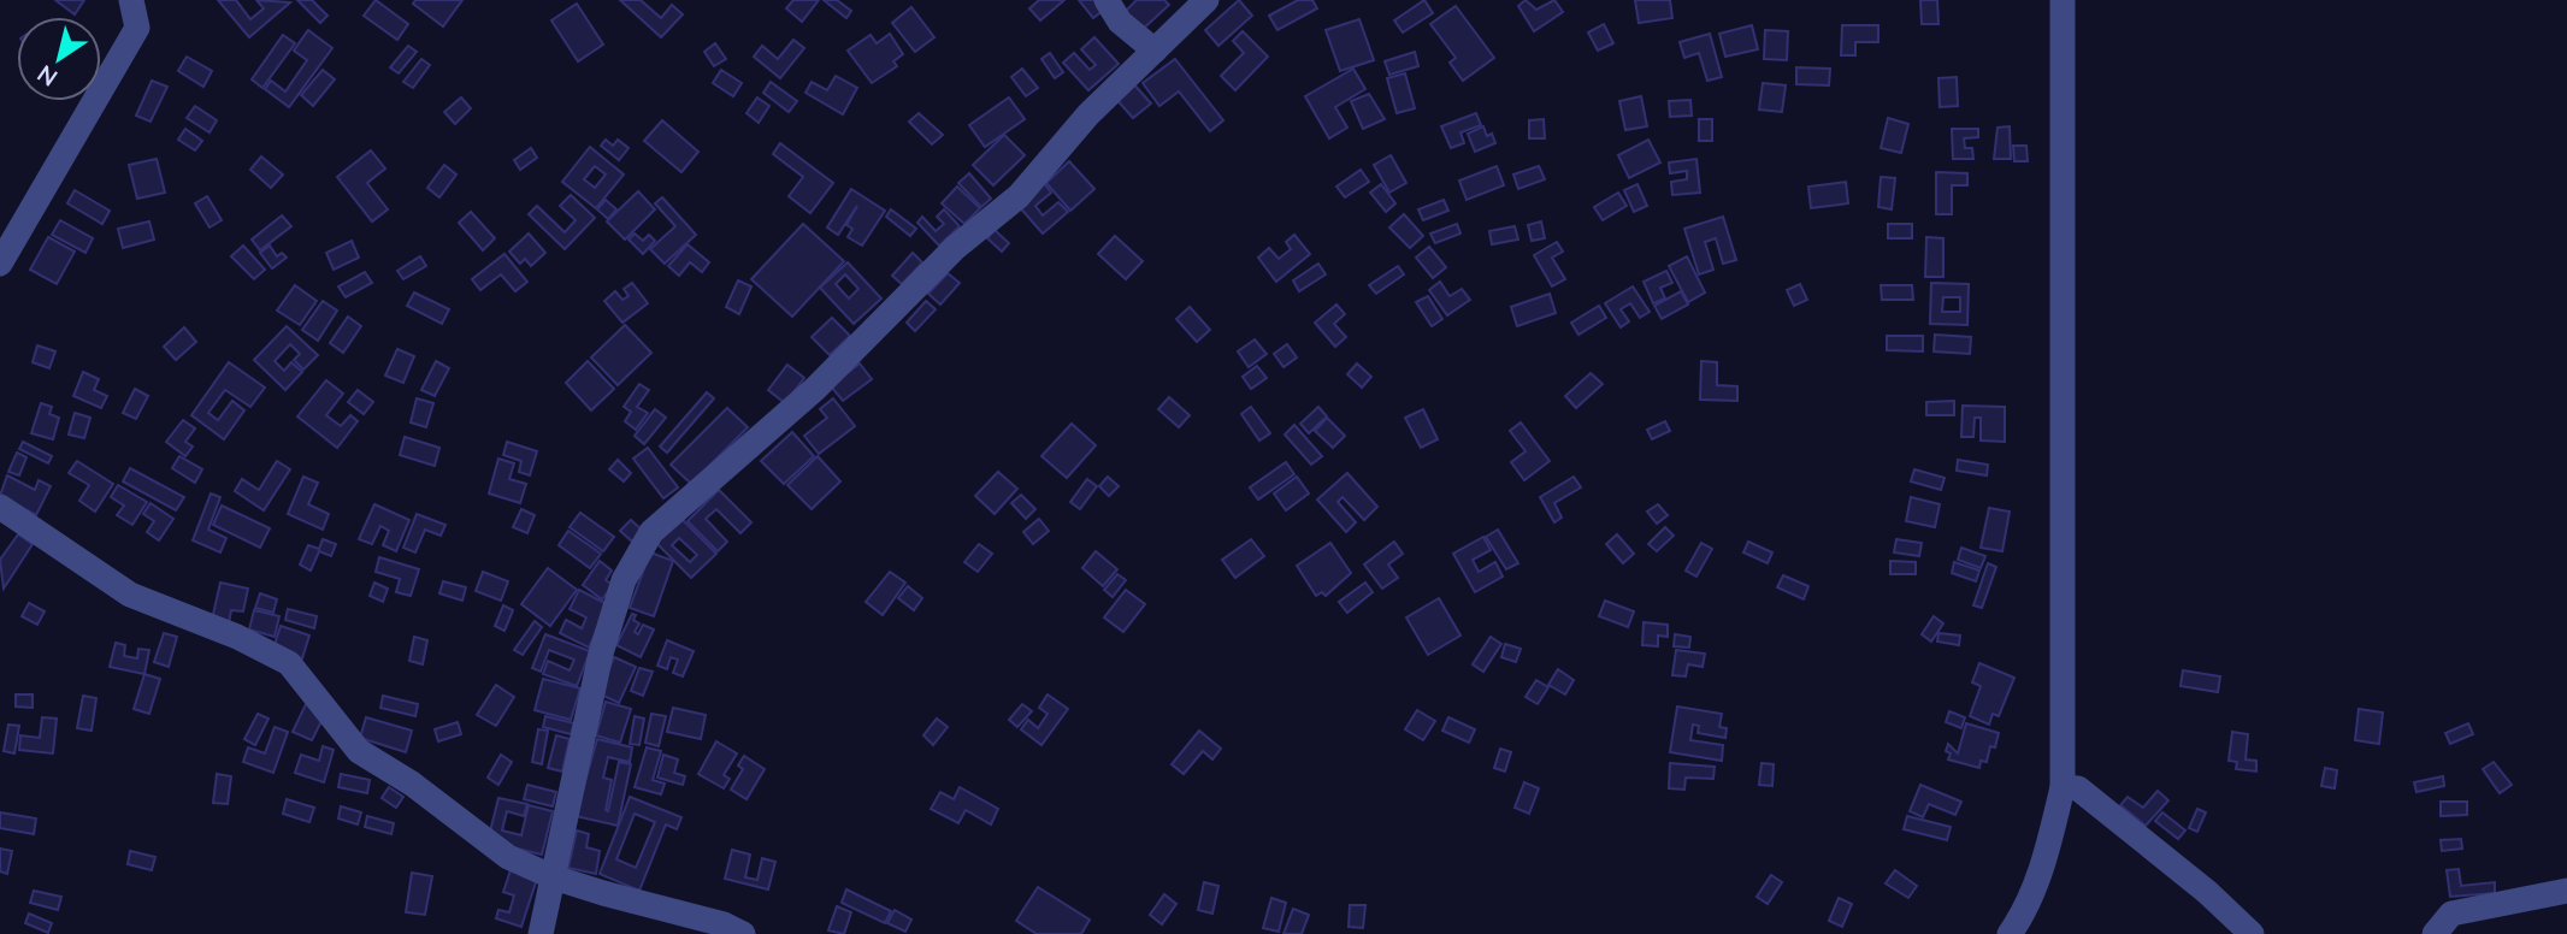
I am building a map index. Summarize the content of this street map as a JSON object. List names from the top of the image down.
{
  "north": "bottom left"
}
